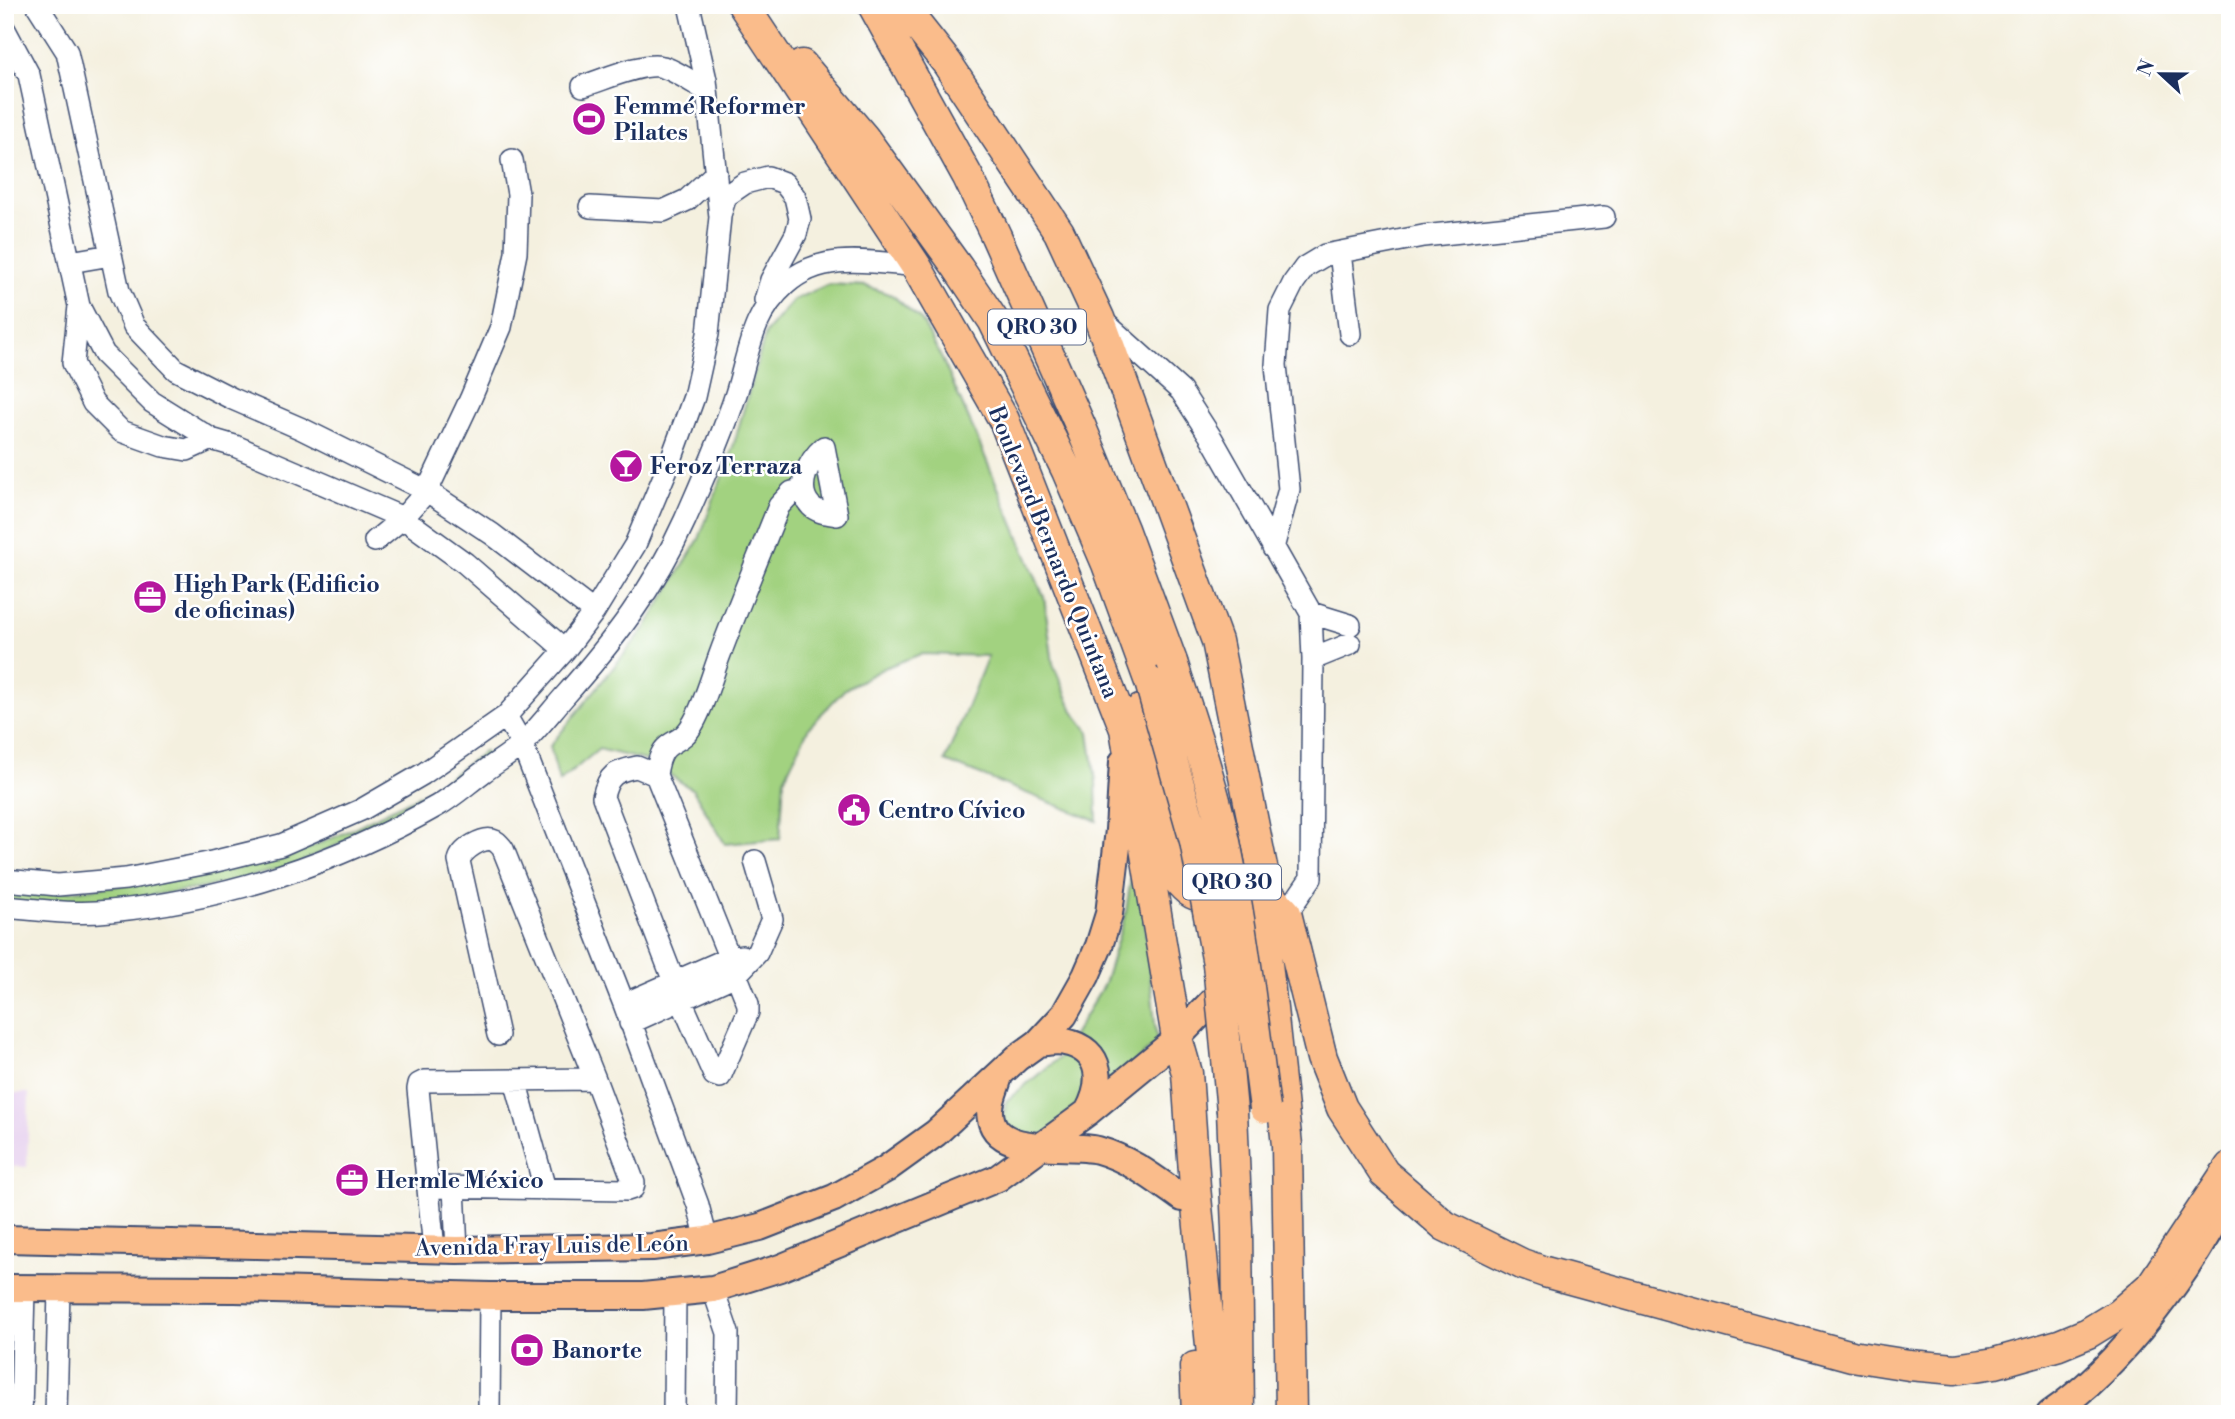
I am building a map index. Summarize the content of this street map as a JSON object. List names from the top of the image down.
{
  "streets": {
    "highway": ["QRO 30", "Boulevard Bernardo Quintana"],
    "main road": ["Avenida Fray Luis de León"]
  },
  "crossings": [
    ["QRO 30", "Boulevard Bernardo Quintana"],
    ["QRO 30", "Avenida Fray Luis de León"],
    ["Boulevard Bernardo Quintana", "Avenida Fray Luis de León"]
  ],
  "places": {
    "sports": ["Femmé Reformer Pilates"],
    "bar": ["Feroz Terraza"],
    "office": ["High Park (Edificio de oficinas)", "Hermle México"],
    "public building": ["Centro Cívico"],
    "bank": ["Banorte"]
  },
  "north": "left"
}
